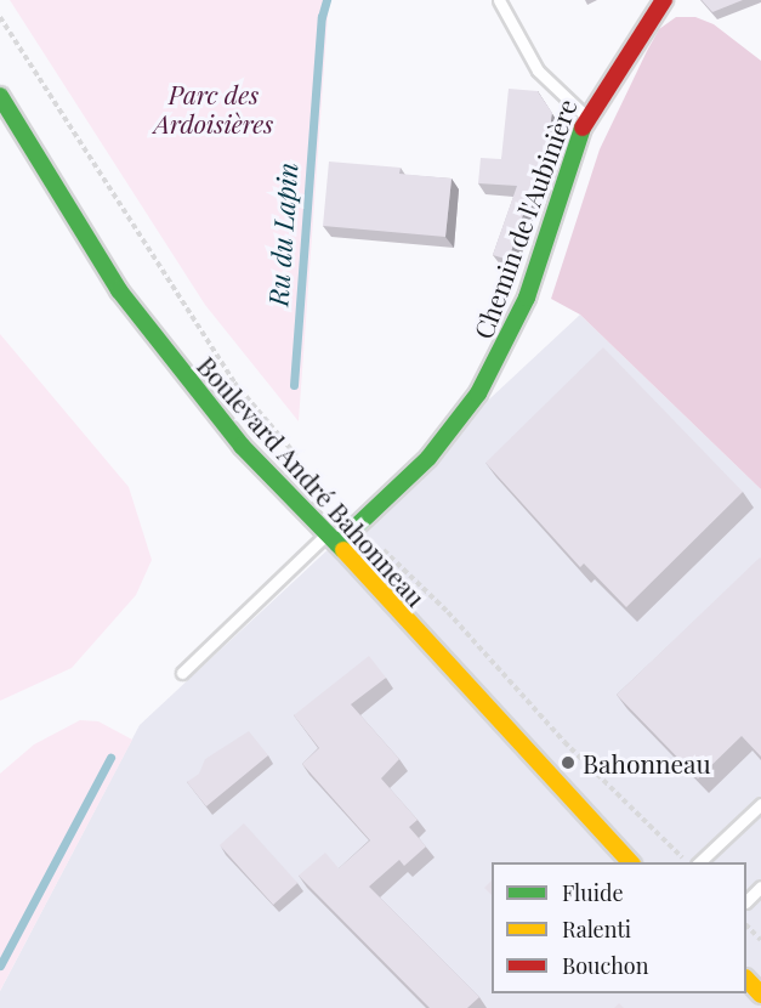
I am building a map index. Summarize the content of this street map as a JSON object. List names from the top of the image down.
{
  "streets": {
    "street": ["Chemin de l'Aubinière", "Boulevard André Bahonneau"]
  },
  "crossings": [
    ["Chemin de l'Aubinière", "Boulevard André Bahonneau"]
  ],
  "water": ["Ru du Lapin"],
  "parks": ["Parc des Ardoisières"],
  "places": ["Bahonneau"],
  "legend": ["Fluide", "Ralenti", "Bouchon"]
}
